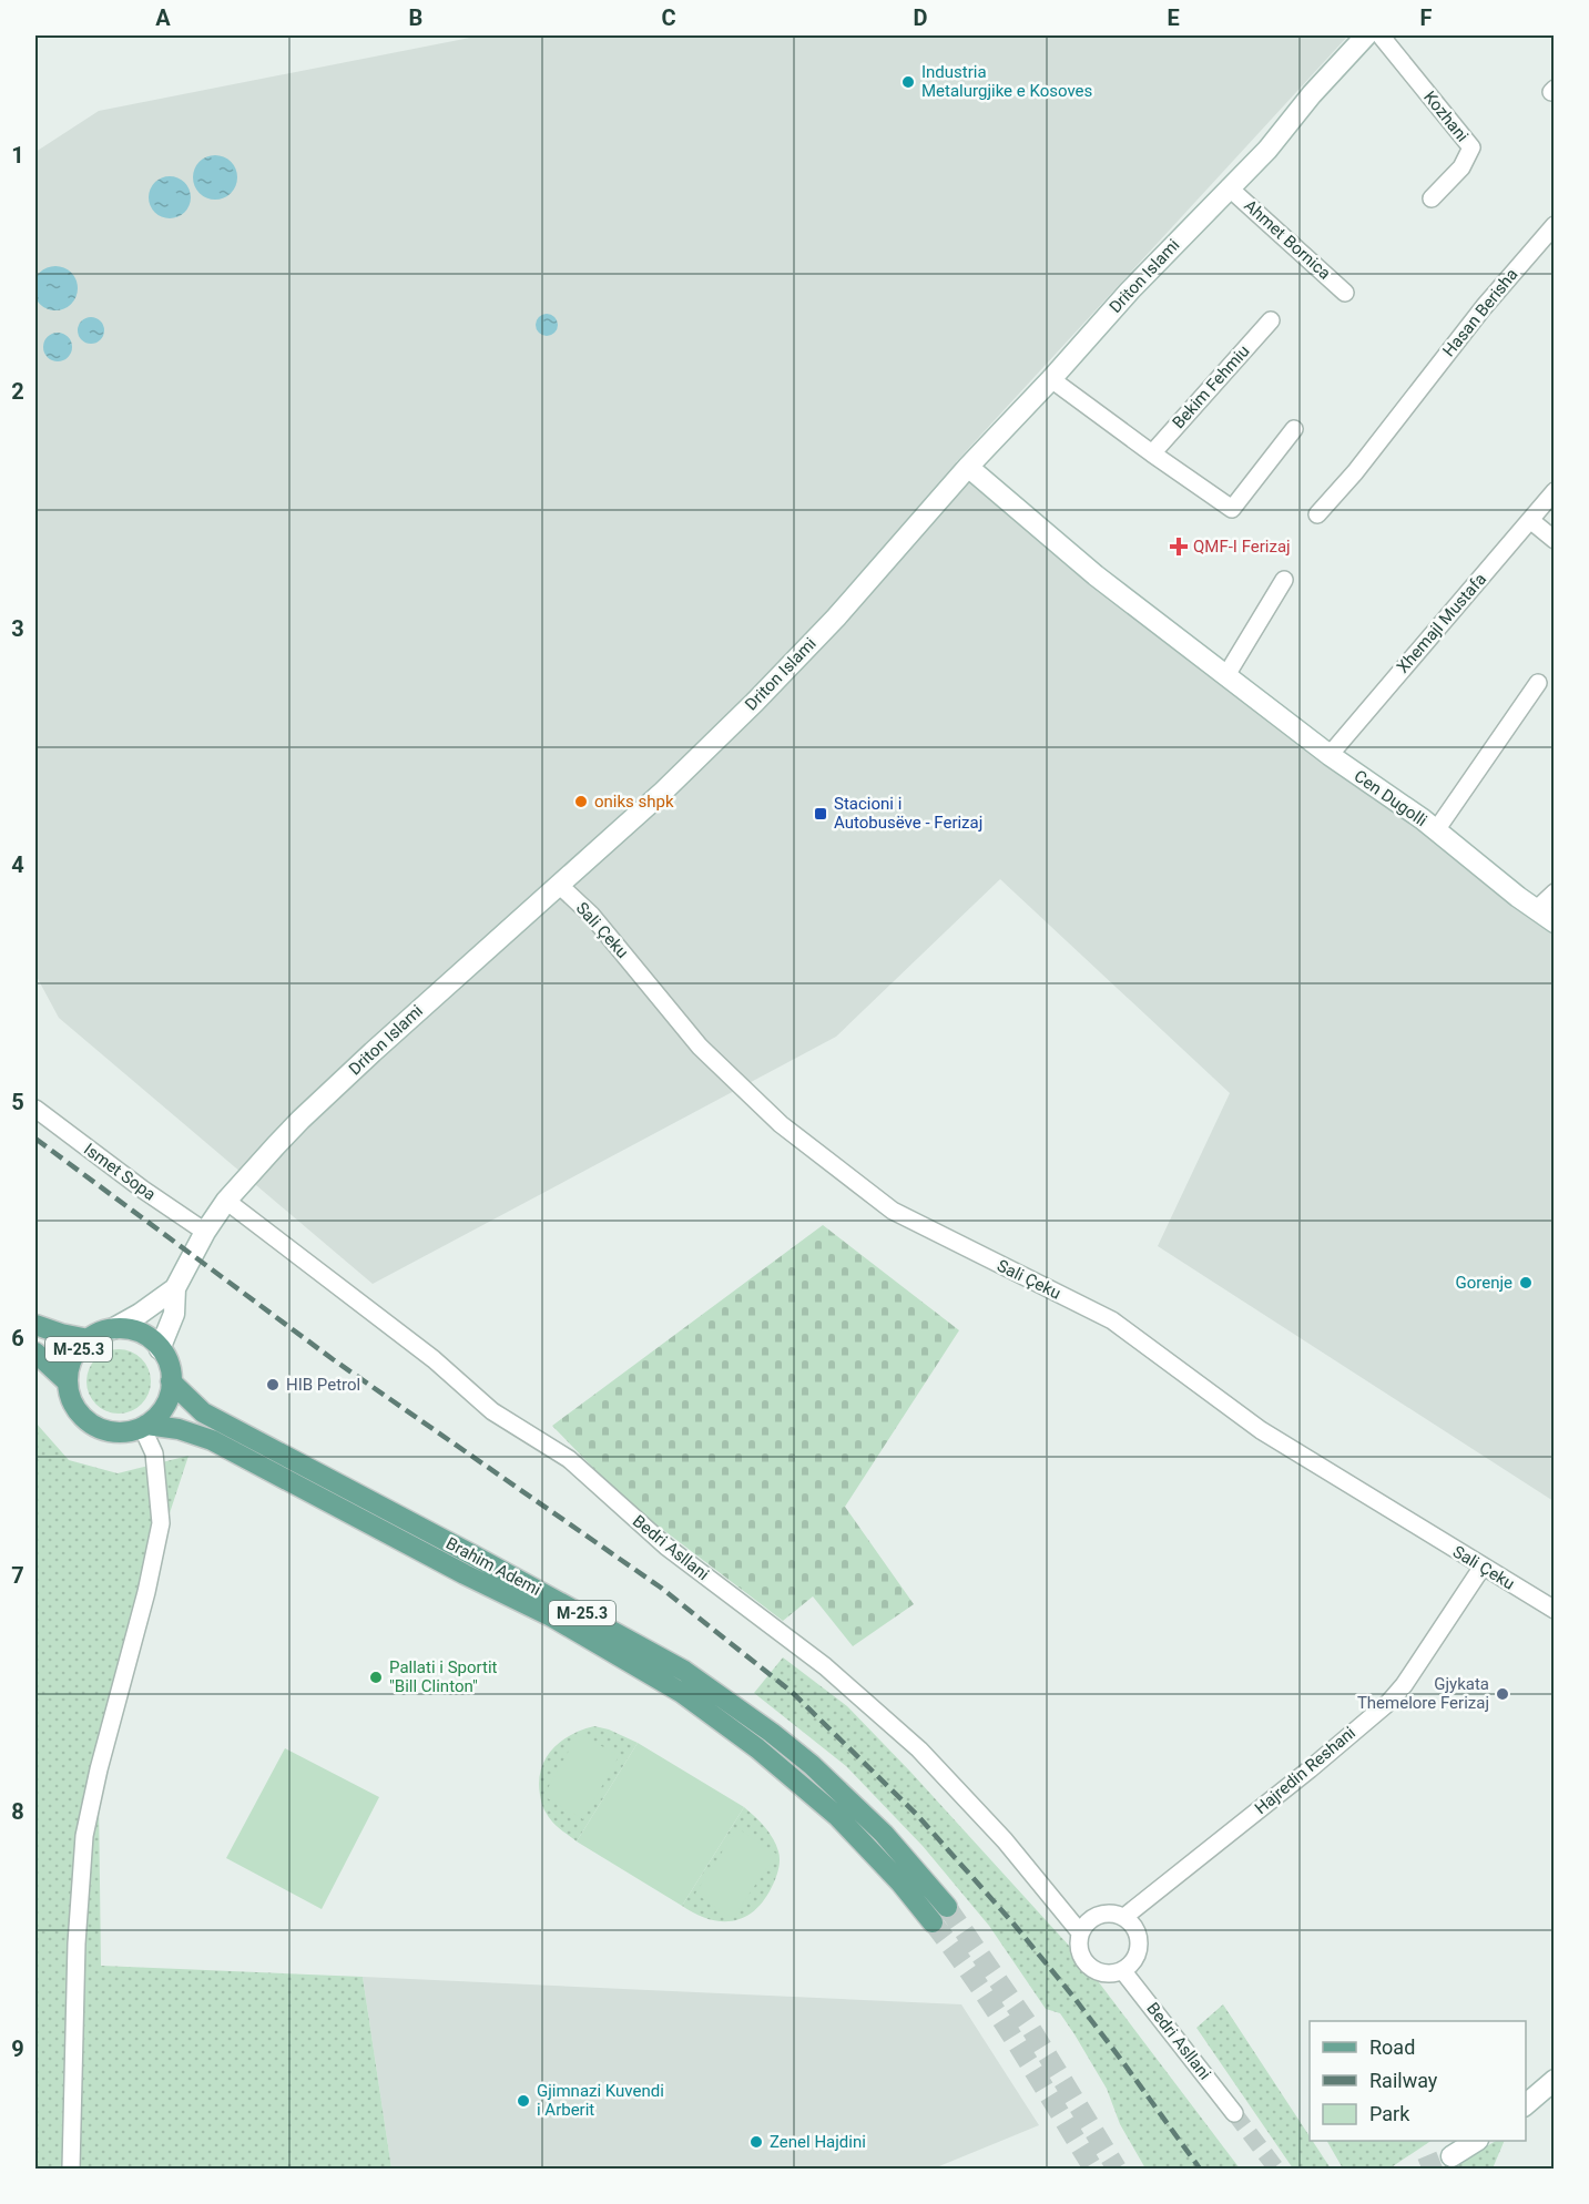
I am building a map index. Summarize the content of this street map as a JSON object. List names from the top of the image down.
{
  "streets": {
    "main road": ["M-25.3", "Brahim Ademi"],
    "street": [
      "Kozhani",
      "Ahmet Bornica",
      "Driton Islami",
      "Hasan Berisha",
      "Bekim Fehmiu",
      "Xhemajl Mustafa",
      "Cen Dugolli",
      "Sali Çeku",
      "Ismet Sopa",
      "Bedri Asllani",
      "Hajredin Reshani"
    ]
  },
  "crossings": [
    ["Ahmet Bornica", "Driton Islami"],
    ["Driton Islami", "Cen Dugolli"],
    ["Driton Islami", "Sali Çeku"],
    ["Driton Islami", "Ismet Sopa"],
    ["Driton Islami", "M-25.3"],
    ["Driton Islami", "Bedri Asllani"],
    ["Driton Islami", "Brahim Ademi"],
    ["Xhemajl Mustafa", "Cen Dugolli"],
    ["Sali Çeku", "Hajredin Reshani"],
    ["M-25.3", "Brahim Ademi"],
    ["Bedri Asllani", "Hajredin Reshani"]
  ],
  "places": {
    "other": [
      "Industria Metalurgjike e Kosoves",
      "oniks shpk",
      "Gorenje",
      "HIB Petrol",
      "Pallati i Sportit \"Bill Clinton\"",
      "Gjykata Themelore Ferizaj",
      "Gjimnazi Kuvendi i Arberit",
      "Zenel Hajdini"
    ],
    "health": ["QMF-I Ferizaj"],
    "transit": ["Stacioni i Autobusëve - Ferizaj"]
  },
  "legend": ["Road", "Railway", "Park"],
  "grid": {
    "columns": [
      "A",
      "B",
      "C",
      "D",
      "E",
      "F"
    ],
    "rows": [
      "1",
      "2",
      "3",
      "4",
      "5",
      "6",
      "7",
      "8",
      "9"
    ]
  }
}
